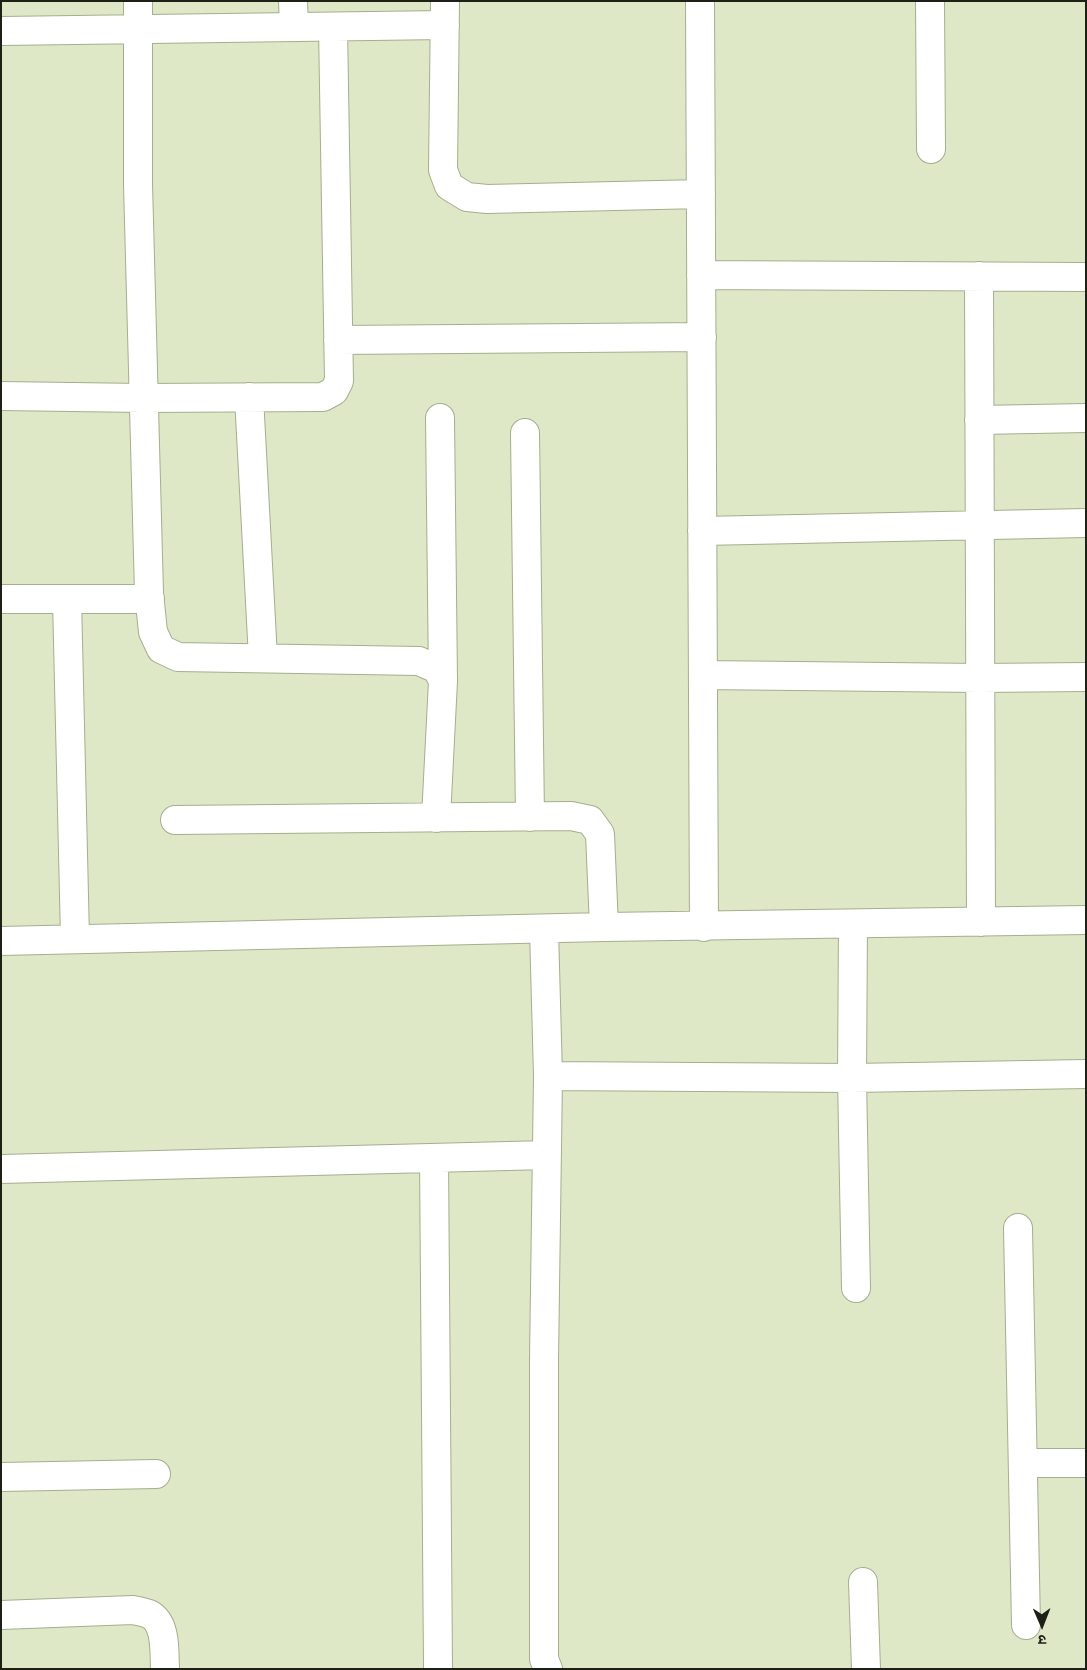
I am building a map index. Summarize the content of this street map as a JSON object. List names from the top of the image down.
{
  "north": "bottom"
}
